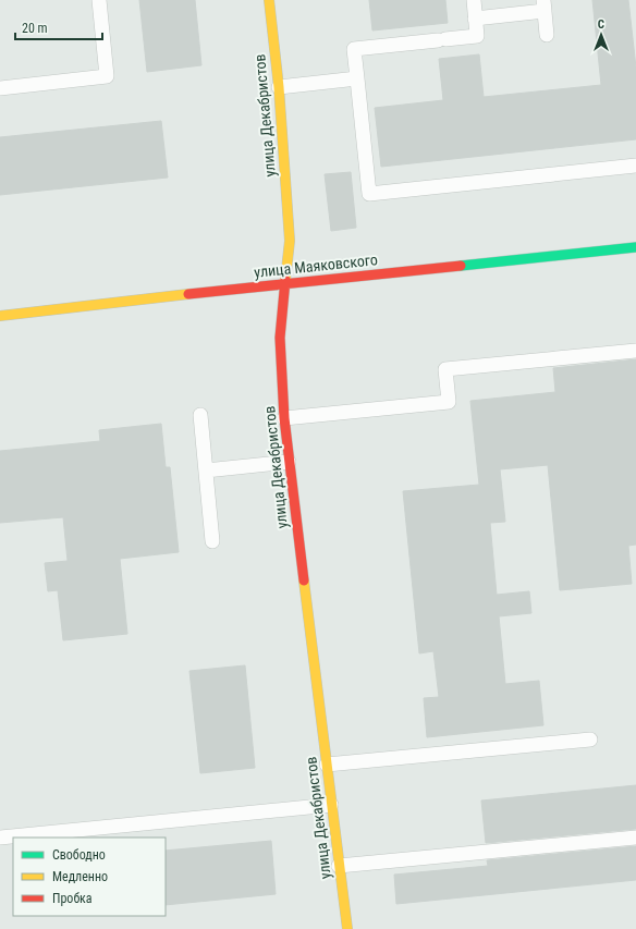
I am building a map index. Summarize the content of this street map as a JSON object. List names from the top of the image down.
{
  "streets": {
    "street": ["улица Декабристов", "улица Маяковского"]
  },
  "crossings": [
    ["улица Декабристов", "улица Маяковского"]
  ],
  "legend": ["Свободно", "Медленно", "Пробка"],
  "scale_bar": "20 m",
  "north": "top"
}
